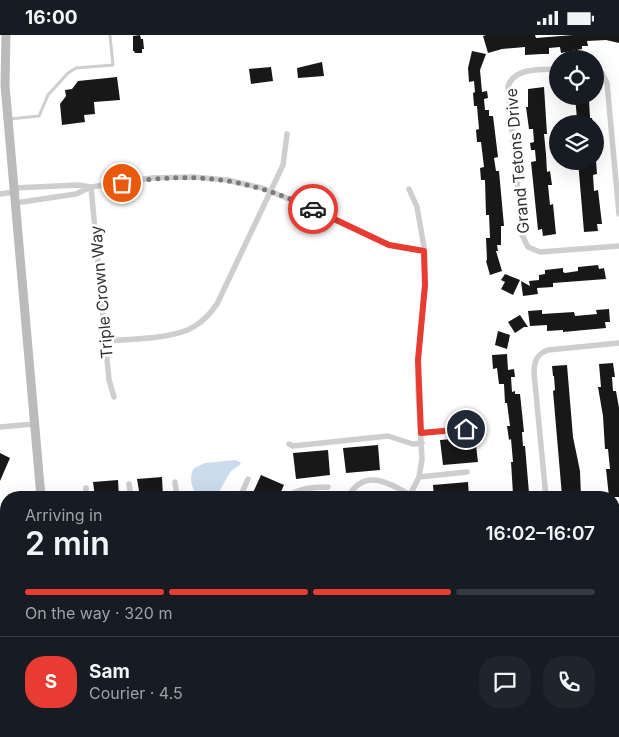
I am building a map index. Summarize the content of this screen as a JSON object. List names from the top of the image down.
{
  "streets": {
    "street": ["Grand Tetons Drive", "Triple Crown Way"]
  },
  "page": {
    "status": "16:00",
    "heading": ["2 min", "Arriving in", "16:02–16:07"],
    "panel": ["Sam", "Courier · 4.5"],
    "bar": "On the way · 320 m",
    "round": "S"
  }
}
